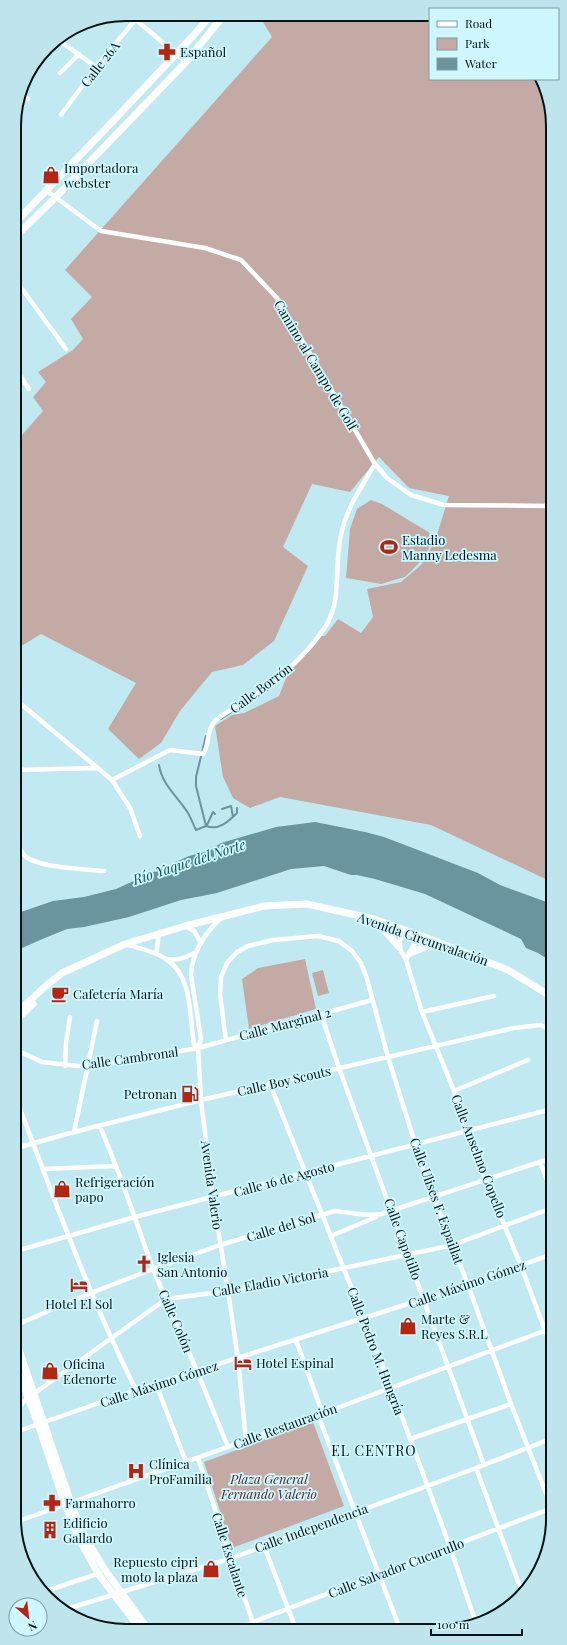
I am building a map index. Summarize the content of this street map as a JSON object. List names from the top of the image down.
{
  "streets": {
    "main road": ["Avenida Circunvalación"],
    "street": [
      "Calle 26A",
      "Camino al Campo de Golf",
      "Calle Borrón",
      "Calle Marginal 2",
      "Calle Cambronal",
      "Calle Boy Scouts",
      "Calle Anselmo Copello",
      "Calle 16 de Agosto",
      "Avenida Valerio",
      "Calle Ulises F. Espaillat",
      "Calle del Sol",
      "Calle Capotillo",
      "Calle Eladio Victoria",
      "Calle Máximo Gómez",
      "Calle Colón",
      "Calle Pedro M. Hungría",
      "Calle Restauración",
      "Calle Independencia",
      "Calle Escalante",
      "Calle Salvador Cucurullo"
    ]
  },
  "crossings": [
    ["Camino al Campo de Golf", "Calle Borrón"],
    ["Avenida Circunvalación", "Avenida Valerio"],
    ["Calle Marginal 2", "Calle Cambronal"],
    ["Calle Marginal 2", "Avenida Valerio"],
    ["Calle Marginal 2", "Calle Ulises F. Espaillat"],
    ["Calle Marginal 2", "Calle Capotillo"],
    ["Calle Cambronal", "Avenida Valerio"],
    ["Calle Boy Scouts", "Calle Anselmo Copello"],
    ["Calle Boy Scouts", "Avenida Valerio"],
    ["Calle Boy Scouts", "Calle Ulises F. Espaillat"],
    ["Calle Boy Scouts", "Calle Capotillo"],
    ["Calle Boy Scouts", "Calle Colón"],
    ["Calle Boy Scouts", "Calle Pedro M. Hungría"],
    ["Calle Anselmo Copello", "Calle 16 de Agosto"],
    ["Calle Anselmo Copello", "Calle del Sol"],
    ["Calle Anselmo Copello", "Calle Eladio Victoria"],
    ["Calle Anselmo Copello", "Calle Máximo Gómez"],
    ["Calle Anselmo Copello", "Calle Restauración"],
    ["Calle 16 de Agosto", "Avenida Valerio"],
    ["Calle 16 de Agosto", "Calle Ulises F. Espaillat"],
    ["Calle 16 de Agosto", "Calle Capotillo"],
    ["Calle 16 de Agosto", "Calle Colón"],
    ["Calle 16 de Agosto", "Calle Pedro M. Hungría"],
    ["Avenida Valerio", "Calle del Sol"],
    ["Avenida Valerio", "Calle Eladio Victoria"],
    ["Avenida Valerio", "Calle Máximo Gómez"],
    ["Avenida Valerio", "Calle Restauración"],
    ["Calle Ulises F. Espaillat", "Calle del Sol"],
    ["Calle Ulises F. Espaillat", "Calle Eladio Victoria"],
    ["Calle Ulises F. Espaillat", "Calle Máximo Gómez"],
    ["Calle Ulises F. Espaillat", "Calle Restauración"],
    ["Calle Ulises F. Espaillat", "Calle Independencia"],
    ["Calle del Sol", "Calle Capotillo"],
    ["Calle del Sol", "Calle Colón"],
    ["Calle del Sol", "Calle Pedro M. Hungría"],
    ["Calle Capotillo", "Calle Eladio Victoria"],
    ["Calle Capotillo", "Calle Máximo Gómez"],
    ["Calle Capotillo", "Calle Restauración"],
    ["Calle Capotillo", "Calle Independencia"],
    ["Calle Eladio Victoria", "Calle Colón"],
    ["Calle Eladio Victoria", "Calle Pedro M. Hungría"],
    ["Calle Máximo Gómez", "Calle Colón"],
    ["Calle Máximo Gómez", "Calle Pedro M. Hungría"],
    ["Calle Colón", "Calle Restauración"],
    ["Calle Pedro M. Hungría", "Calle Restauración"],
    ["Calle Pedro M. Hungría", "Calle Independencia"],
    ["Calle Pedro M. Hungría", "Calle Salvador Cucurullo"],
    ["Calle Restauración", "Calle Escalante"],
    ["Calle Independencia", "Calle Escalante"],
    ["Calle Escalante", "Calle Salvador Cucurullo"]
  ],
  "districts": ["EL CENTRO"],
  "water": ["Río Yaque del Norte"],
  "parks": ["Plaza General Fernando Valerio"],
  "places": {
    "pharmacy": ["Español", "Farmahorro"],
    "shop": [
      "Importadora webster",
      "Refrigeración papo",
      "Marte & Reyes S.R.L",
      "Oficina Edenorte",
      "Repuesto cipri moto la plaza"
    ],
    "sports": ["Estadio Manny Ledesma"],
    "cafe": ["Cafetería María"],
    "fuel station": ["Petronan"],
    "church": ["Iglesia San Antonio"],
    "hotel": ["Hotel El Sol", "Hotel Espinal"],
    "hospital": ["Clínica ProFamilia"],
    "building": ["Edificio Gallardo"]
  },
  "legend": ["Road", "Park", "Water"],
  "scale_bar": "100 m",
  "north": "bottom right"
}
